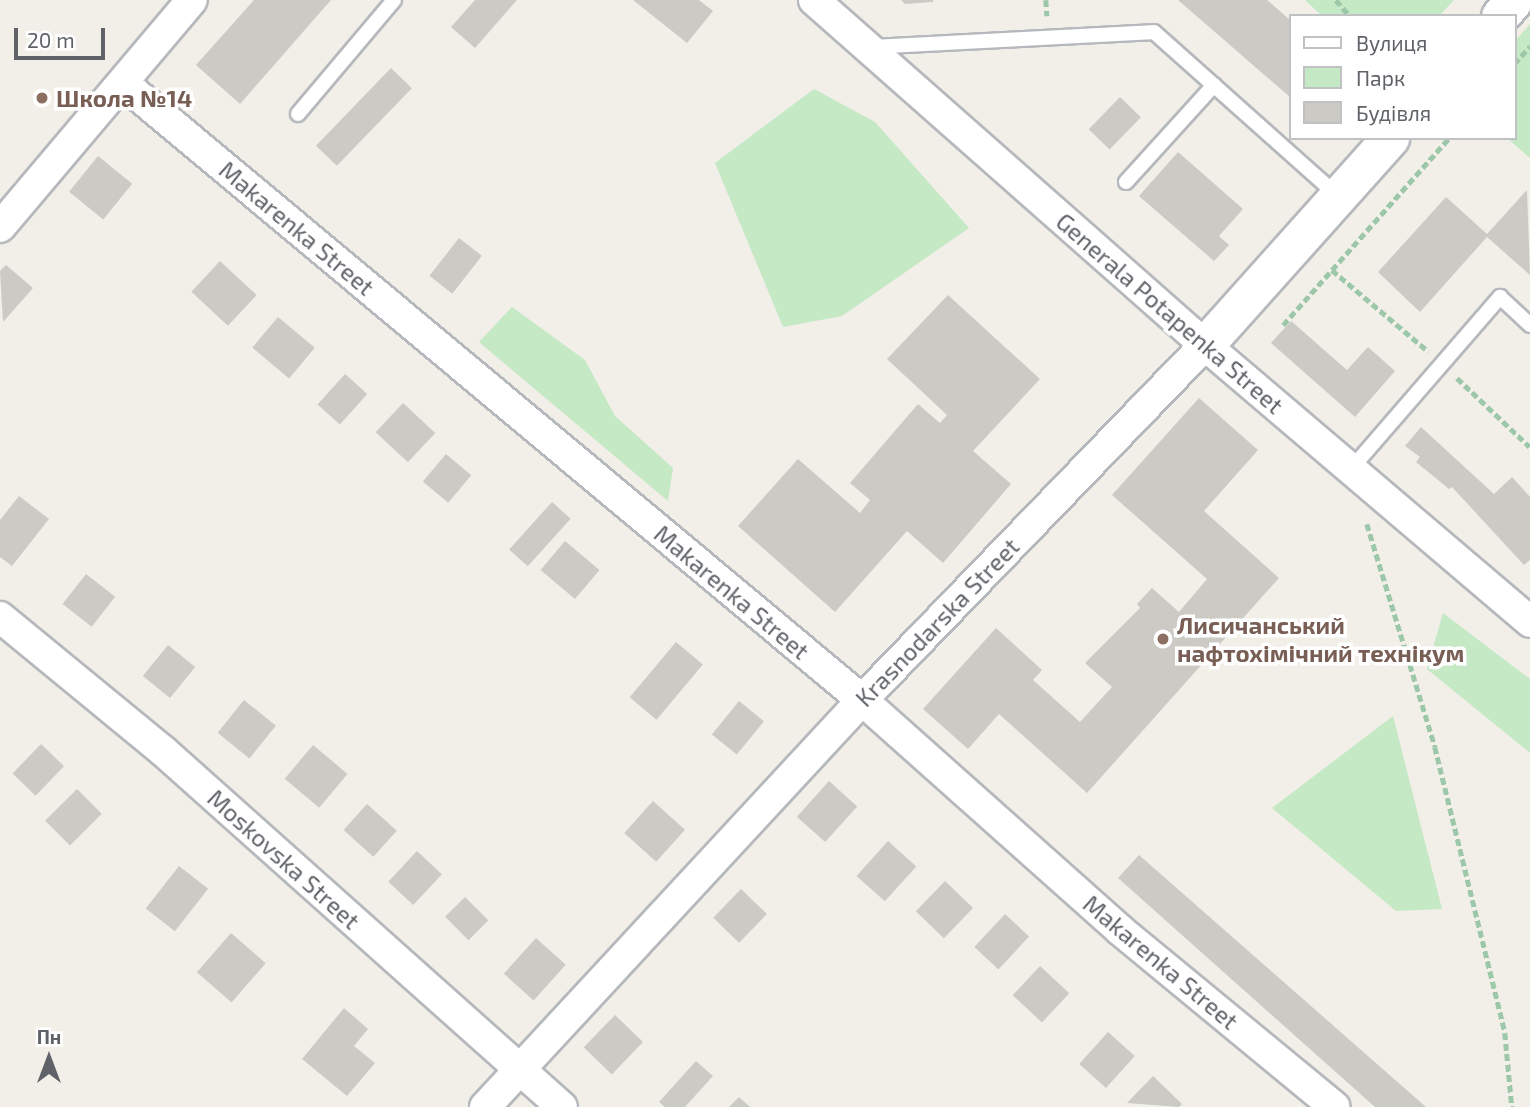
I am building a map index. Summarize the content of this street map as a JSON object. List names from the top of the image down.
{
  "streets": {
    "street": [
      "Makarenka Street",
      "Generala Potapenka Street",
      "Krasnodarska Street",
      "Moskovska Street"
    ]
  },
  "crossings": [
    ["Makarenka Street", "Krasnodarska Street"],
    ["Generala Potapenka Street", "Krasnodarska Street"],
    ["Krasnodarska Street", "Moskovska Street"]
  ],
  "places": ["Школа №14", "Лисичанський нафтохімічний технікум"],
  "legend": ["Вулиця", "Парк", "Будівля"],
  "scale_bar": "20 m",
  "north": "top"
}
